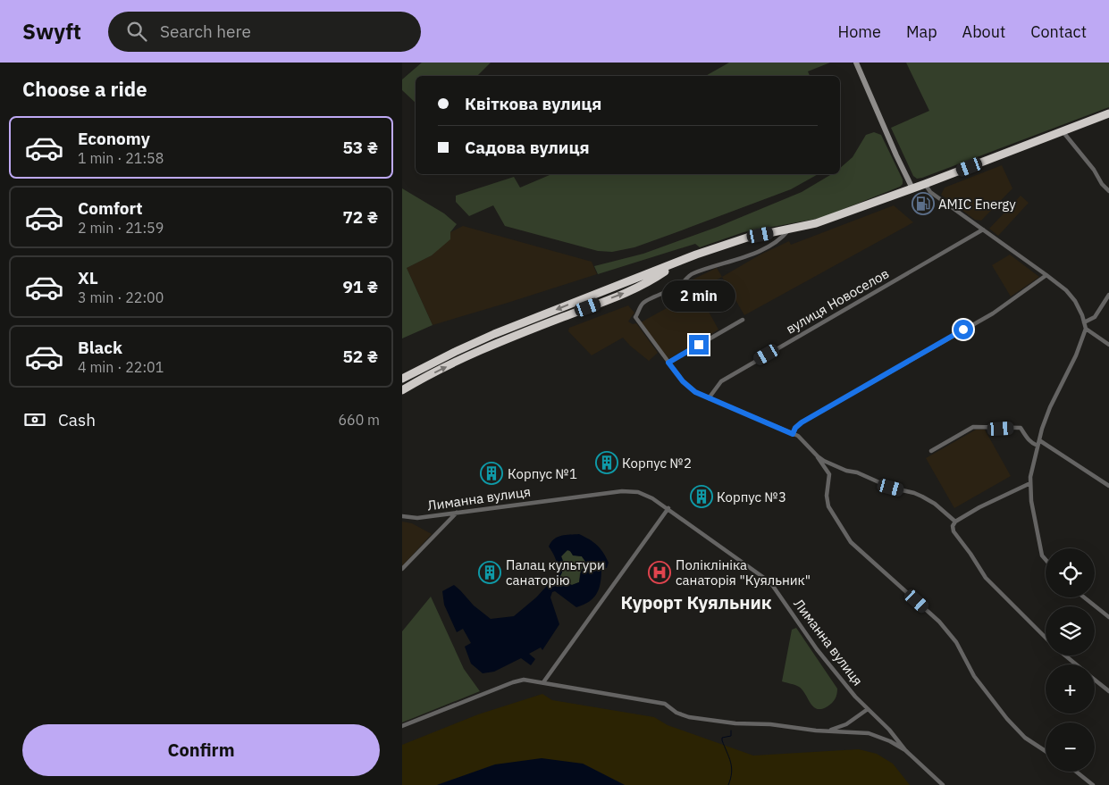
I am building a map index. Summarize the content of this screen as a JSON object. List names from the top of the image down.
{
  "streets": {
    "street": ["вулиця Новоселов", "Лиманна вулиця"]
  },
  "districts": ["Курорт Куяльник"],
  "places": {
    "fuel station": ["AMIC Energy"],
    "building": [
      "Корпус №2",
      "Корпус №1",
      "Корпус №3",
      "Палац культури санаторію"
    ],
    "hospital": ["Поліклініка санаторія \"Куяльник\""]
  },
  "page": {
    "header": "Swyft",
    "search": "Search here",
    "nav": [
      "Home",
      "Map",
      "About",
      "Contact"
    ],
    "heading": "Choose a ride",
    "banner": ["Квіткова вулиця", "Садова вулиця"],
    "list": [
      {
        "name": "Economy",
        "note": "1 min · 21:58",
        "value": "53 ₴"
      },
      {
        "name": "Comfort",
        "note": "2 min · 21:59",
        "value": "72 ₴"
      },
      {
        "name": "XL",
        "note": "3 min · 22:00",
        "value": "91 ₴"
      },
      {
        "name": "Black",
        "note": "4 min · 22:01",
        "value": "52 ₴"
      }
    ],
    "bubble": "2 min",
    "pay": ["Cash", "660 m"],
    "map_buttons": ["+", "−"],
    "buttons": "Confirm"
  }
}
